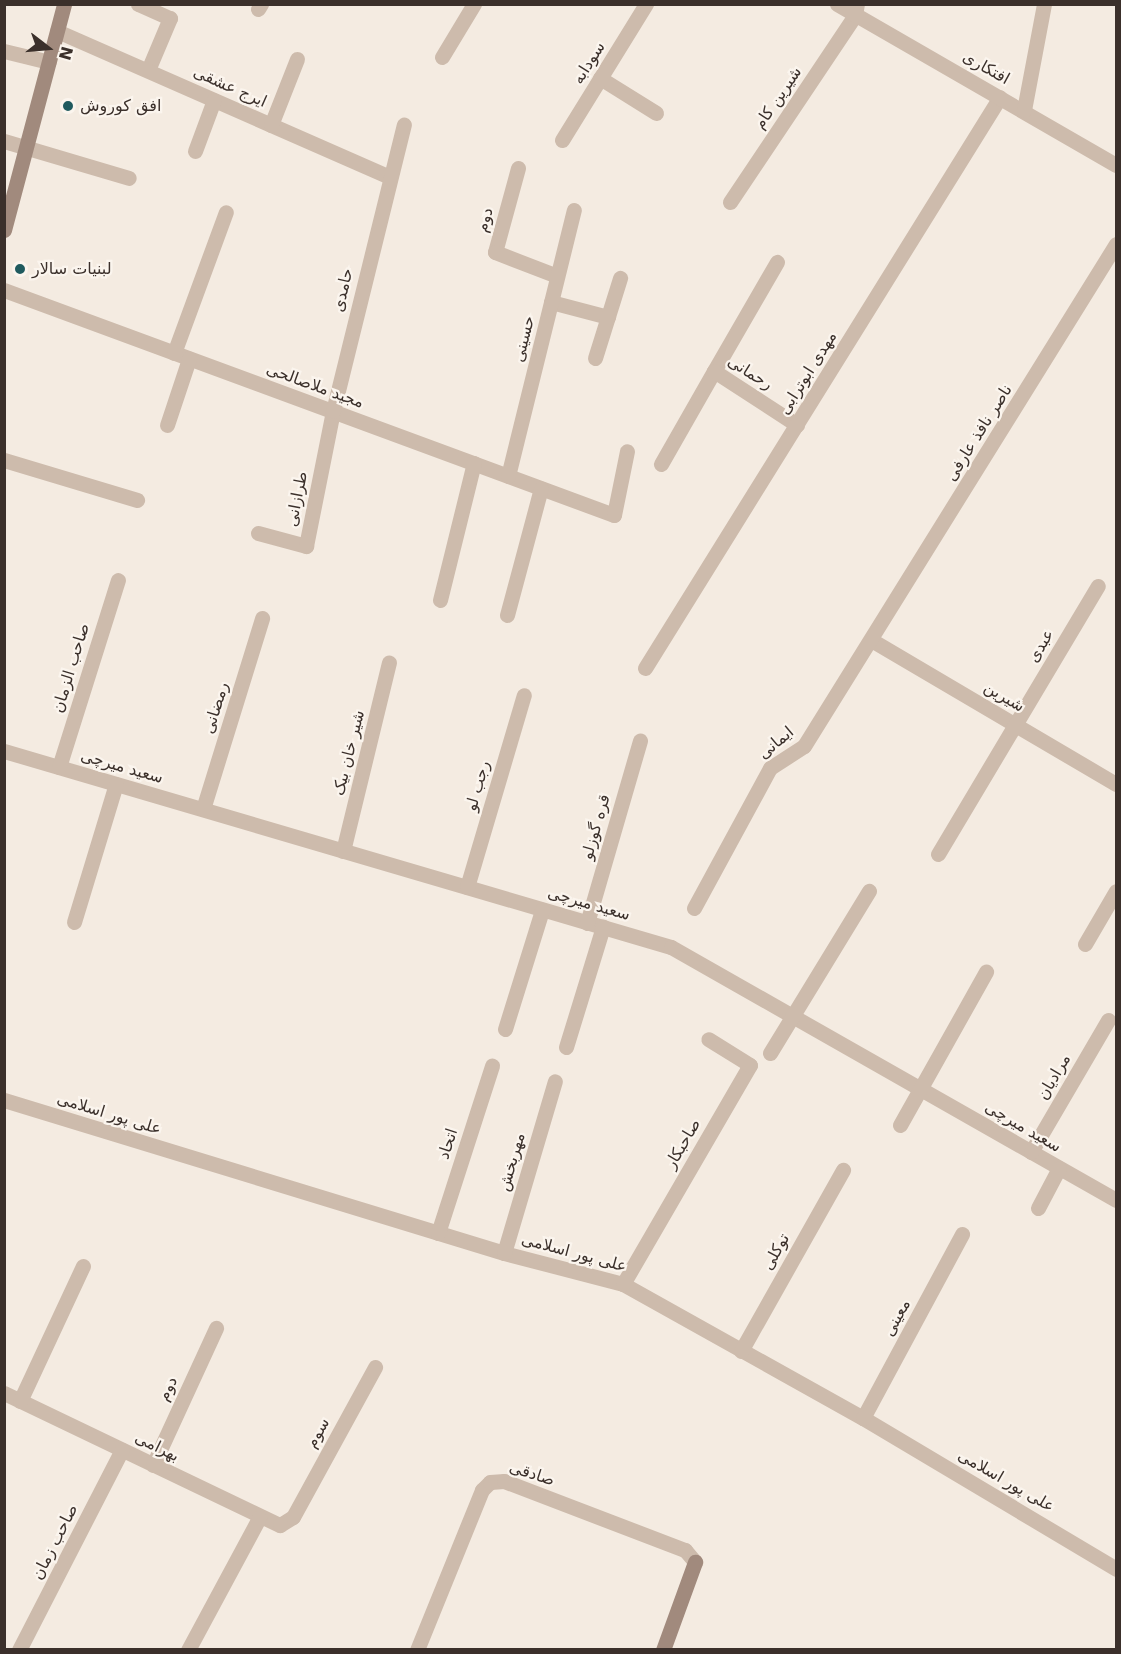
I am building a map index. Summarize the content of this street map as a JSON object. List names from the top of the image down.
{
  "streets": {
    "street": [
      "سودابه",
      "افتکاری",
      "ایرج عشقی",
      "شیرین کام",
      "دوم",
      "حامدی",
      "حسینی",
      "رحمانی",
      "مهدی ابوترابی",
      "مجید ملاصالحی",
      "ناصر نافذ عارفی",
      "طرازانی",
      "عبدی",
      "صاحب الزمان",
      "شیرین",
      "رمضانی",
      "ایمانی",
      "شیر خان بیک",
      "سعید میرچی",
      "رجب لو",
      "قره گوزلو",
      "مرادیان",
      "علی پور اسلامی",
      "اتحاد",
      "صاحبکار",
      "مهربخش",
      "توکلی",
      "معینی",
      "سوم",
      "بهرامی",
      "صادقی",
      "صاحب زمان"
    ]
  },
  "crossings": [
    ["افتکاری", "شیرین کام"],
    ["افتکاری", "مهدی ابوترابی"],
    ["ایرج عشقی", "حامدی"],
    ["دوم", "حسینی"],
    ["دوم", "بهرامی"],
    ["حامدی", "مجید ملاصالحی"],
    ["حامدی", "طرازانی"],
    ["حسینی", "مجید ملاصالحی"],
    ["رحمانی", "مهدی ابوترابی"],
    ["مجید ملاصالحی", "طرازانی"],
    ["ناصر نافذ عارفی", "شیرین"],
    ["ناصر نافذ عارفی", "ایمانی"],
    ["عبدی", "شیرین"],
    ["صاحب الزمان", "سعید میرچی"],
    ["شیرین", "ایمانی"],
    ["رمضانی", "سعید میرچی"],
    ["شیر خان بیک", "سعید میرچی"],
    ["سعید میرچی", "رجب لو"],
    ["سعید میرچی", "قره گوزلو"],
    ["سعید میرچی", "مرادیان"],
    ["علی پور اسلامی", "اتحاد"],
    ["علی پور اسلامی", "صاحبکار"],
    ["علی پور اسلامی", "مهربخش"],
    ["علی پور اسلامی", "توکلی"],
    ["علی پور اسلامی", "معینی"],
    ["سوم", "بهرامی"],
    ["بهرامی", "صاحب زمان"]
  ],
  "places": ["افق کوروش", "لبنیات سالار"],
  "north": "right"
}
